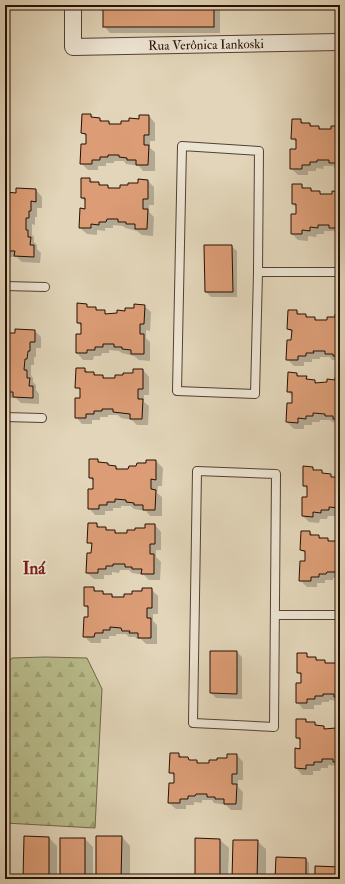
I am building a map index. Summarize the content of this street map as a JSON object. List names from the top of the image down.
{
  "streets": {
    "street": ["Rua Verônica Iankoski"]
  },
  "districts": ["Iná"]
}
